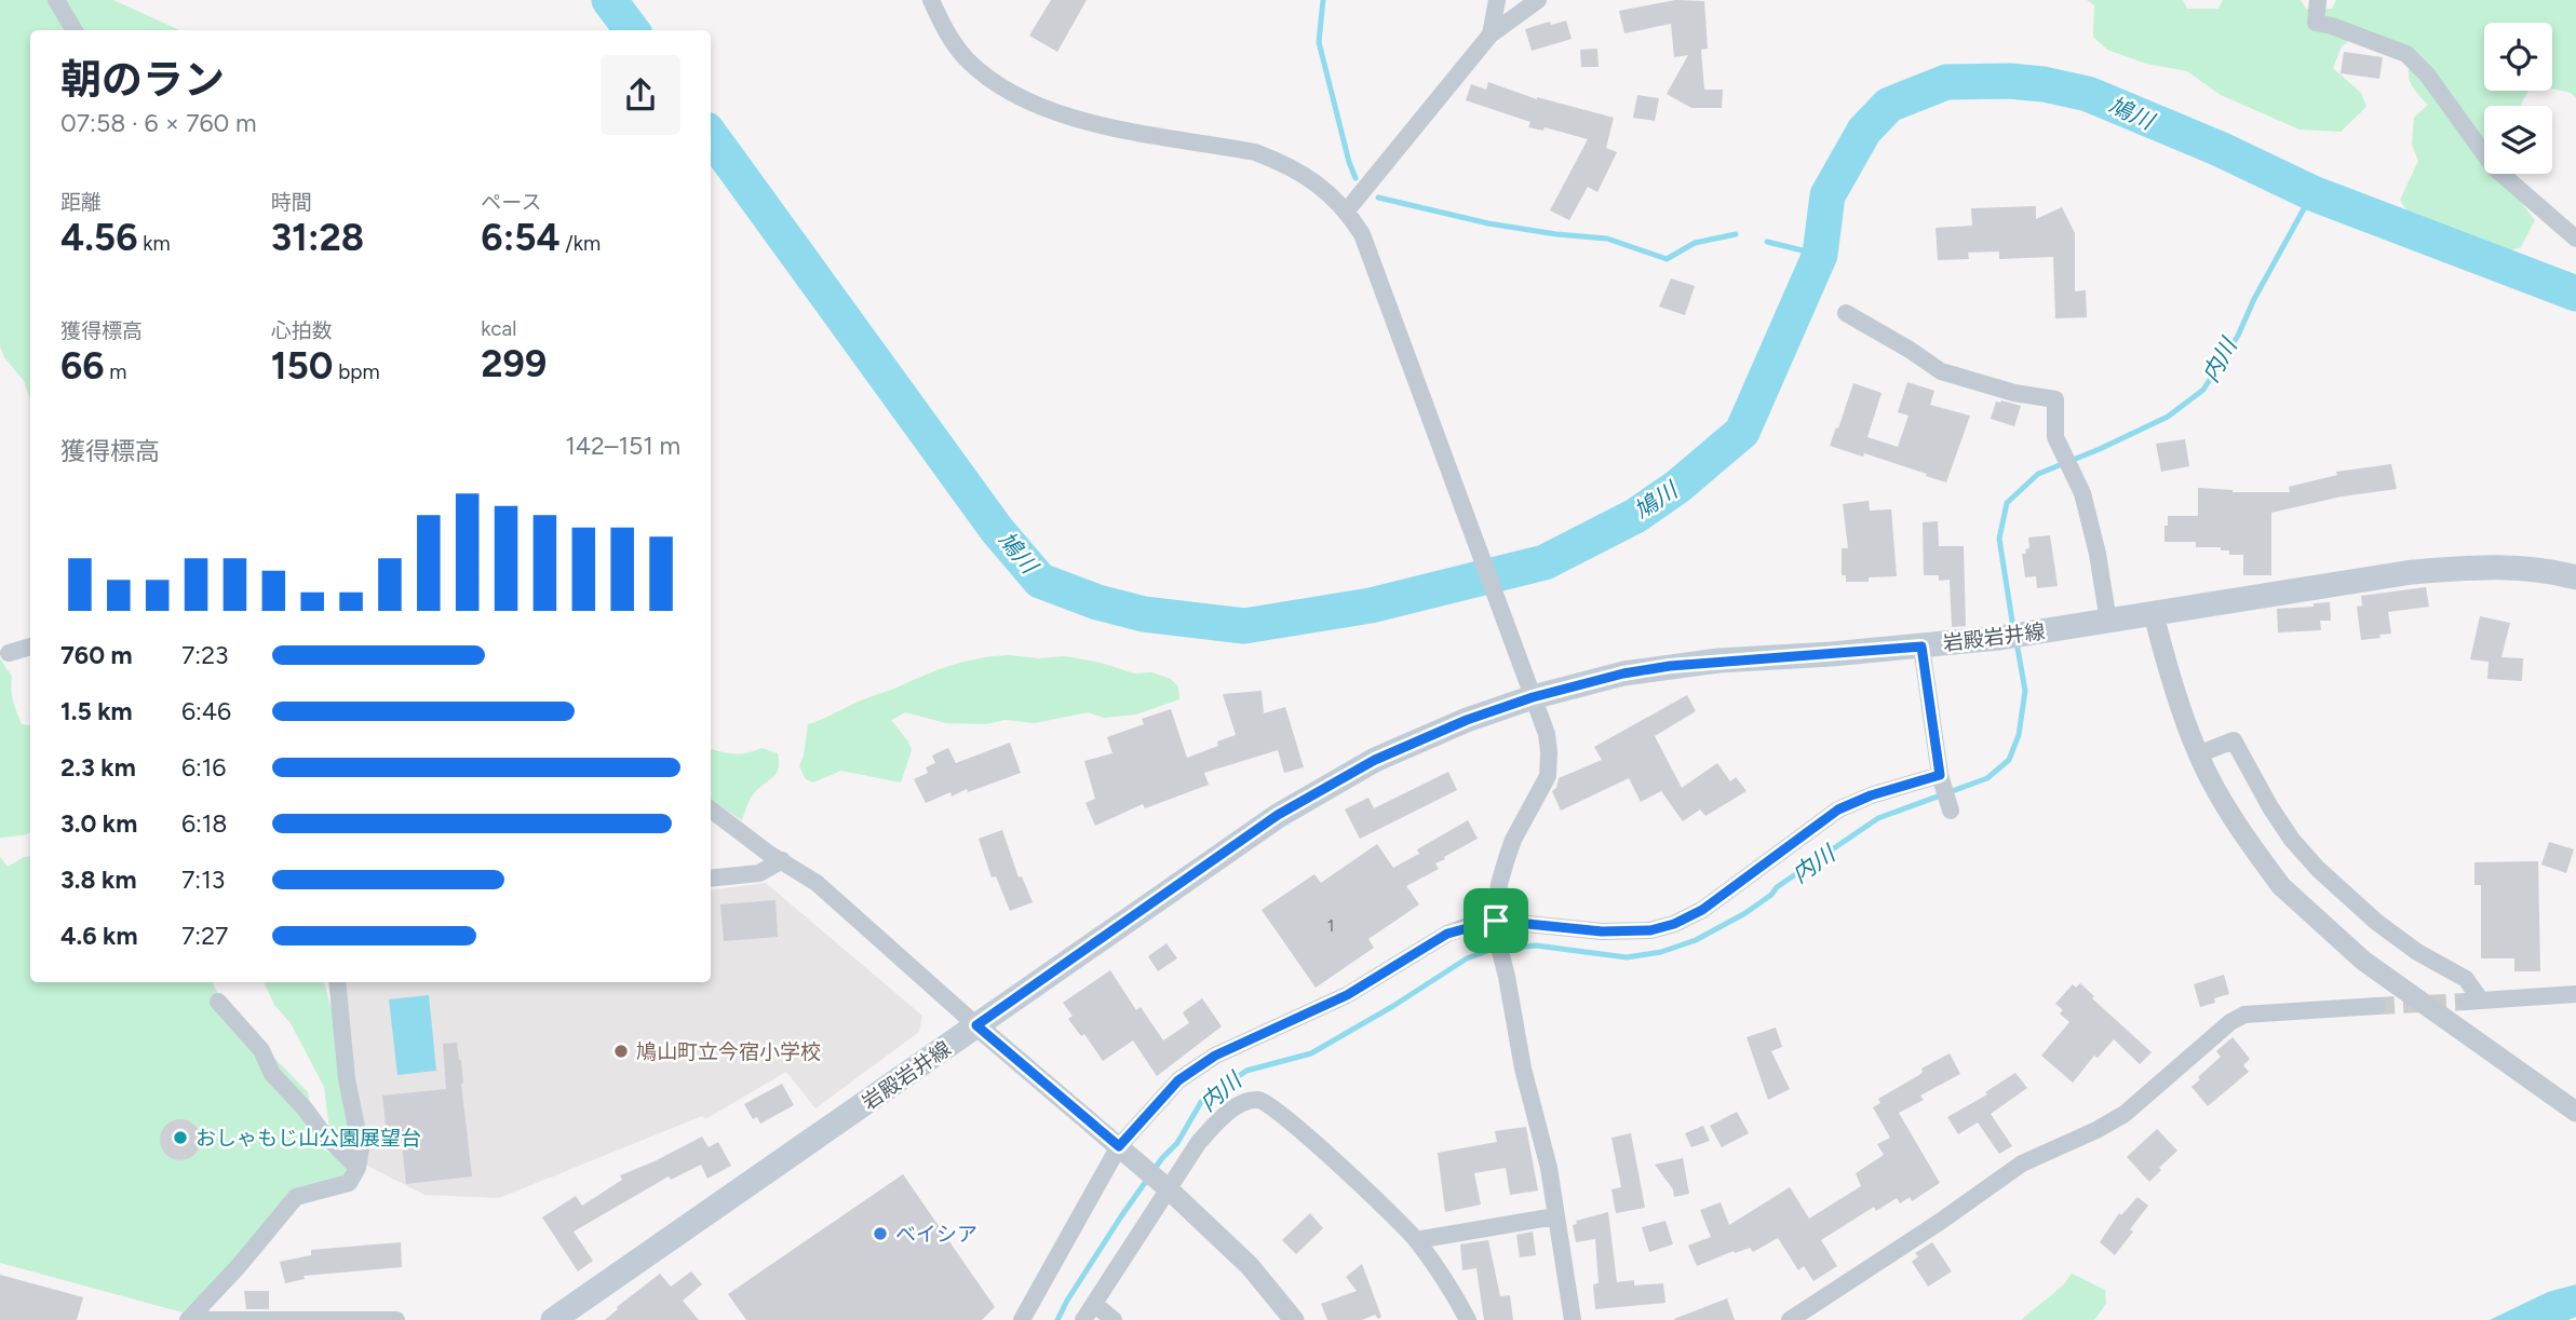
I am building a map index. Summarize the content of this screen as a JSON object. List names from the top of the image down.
{
  "streets": {
    "main road": ["岩殿岩井線"]
  },
  "water": ["鳩川", "内川"],
  "places": ["鳩山町立今宿小学校", "おしゃもじ山公園展望台", "ベイシア"],
  "house_numbers": ["1"],
  "page": {
    "heading": ["朝のラン", "07:58 · 6 × 760 m"],
    "stats": [
      ["距離", "4.56 km"],
      ["時間", "31:28"],
      ["ペース", "6:54 /km"],
      ["獲得標高", "66 m"],
      ["心拍数", "150 bpm"],
      ["kcal", "299"]
    ],
    "chart": ["獲得標高", "142–151 m"],
    "list": [
      {
        "name": "760 m",
        "note": "7:23"
      },
      {
        "name": "1.5 km",
        "note": "6:46"
      },
      {
        "name": "2.3 km",
        "note": "6:16"
      },
      {
        "name": "3.0 km",
        "note": "6:18"
      },
      {
        "name": "3.8 km",
        "note": "7:13"
      },
      {
        "name": "4.6 km",
        "note": "7:27"
      }
    ]
  }
}
